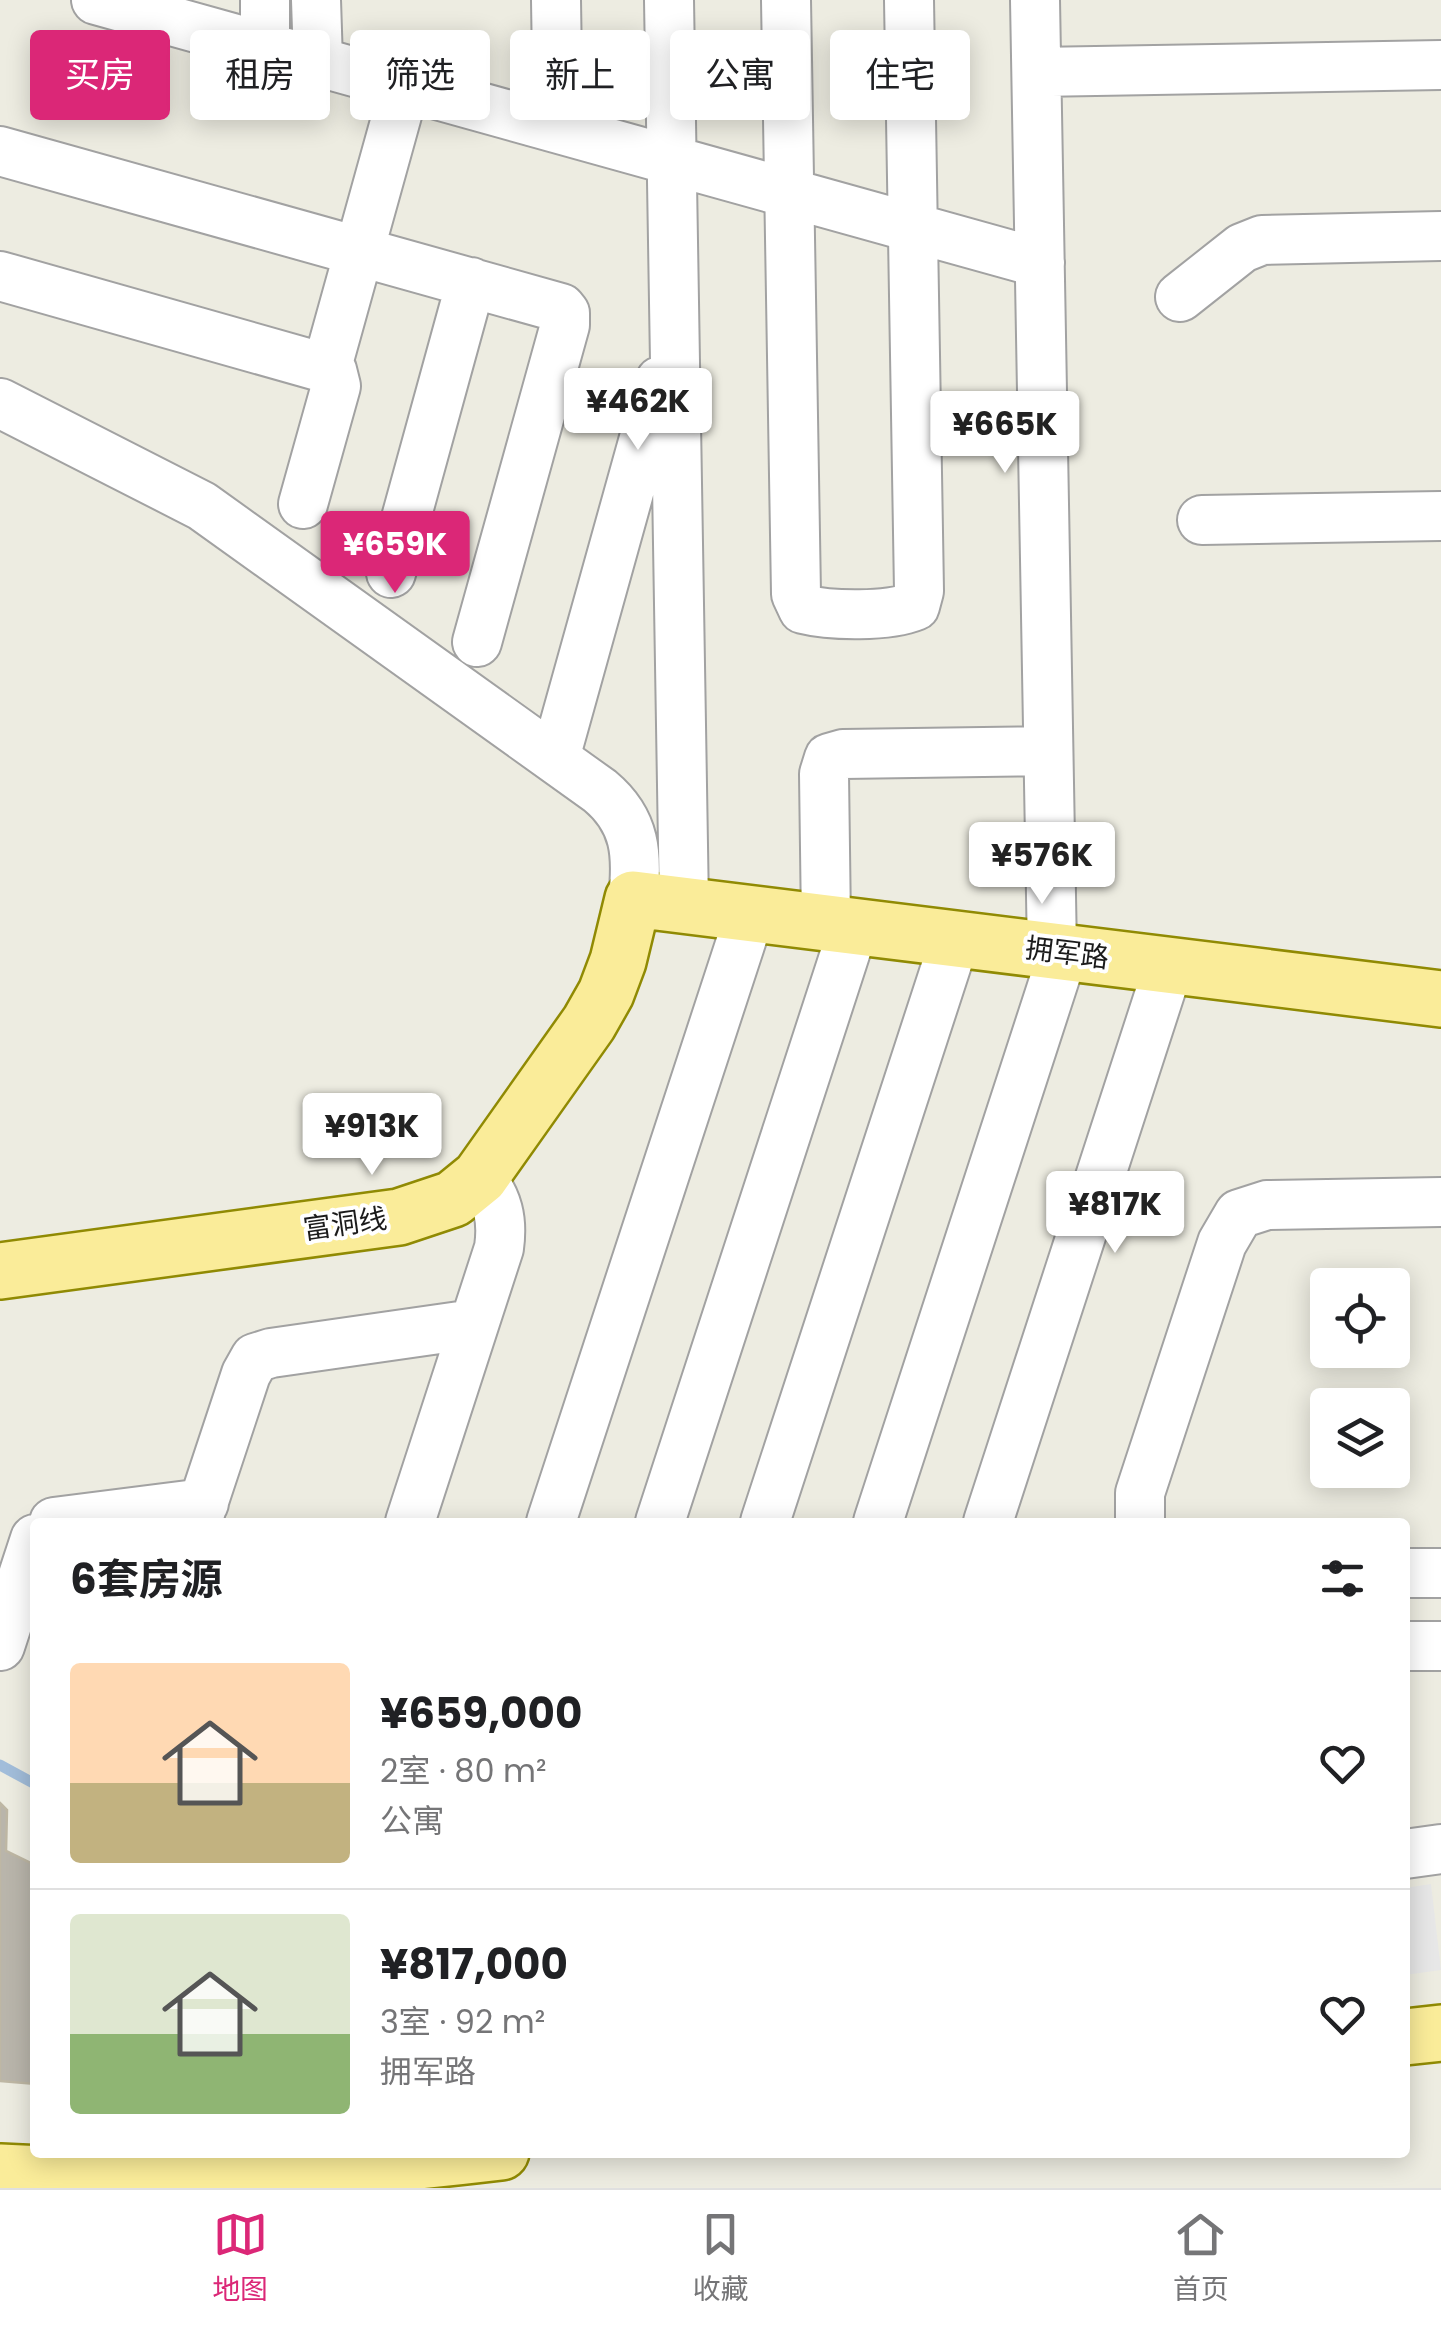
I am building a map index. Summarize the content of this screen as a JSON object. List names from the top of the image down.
{
  "streets": {
    "main road": ["拥军路", "富洞线"]
  },
  "crossings": [
    ["拥军路", "富洞线"]
  ],
  "page": {
    "chip": [
      "买房",
      "租房",
      "筛选",
      "新上",
      "公寓",
      "住宅"
    ],
    "price": [
      "¥462K",
      "¥665K",
      "¥659K",
      "¥576K",
      "¥913K",
      "¥817K"
    ],
    "heading": "6套房源",
    "list": [
      {
        "name": "¥659,000",
        "note": "2室 · 80 m² · 公寓"
      },
      {
        "name": "¥817,000",
        "note": "3室 · 92 m² · 拥军路"
      }
    ],
    "tabs": ["地图", "收藏", "首页"]
  }
}
